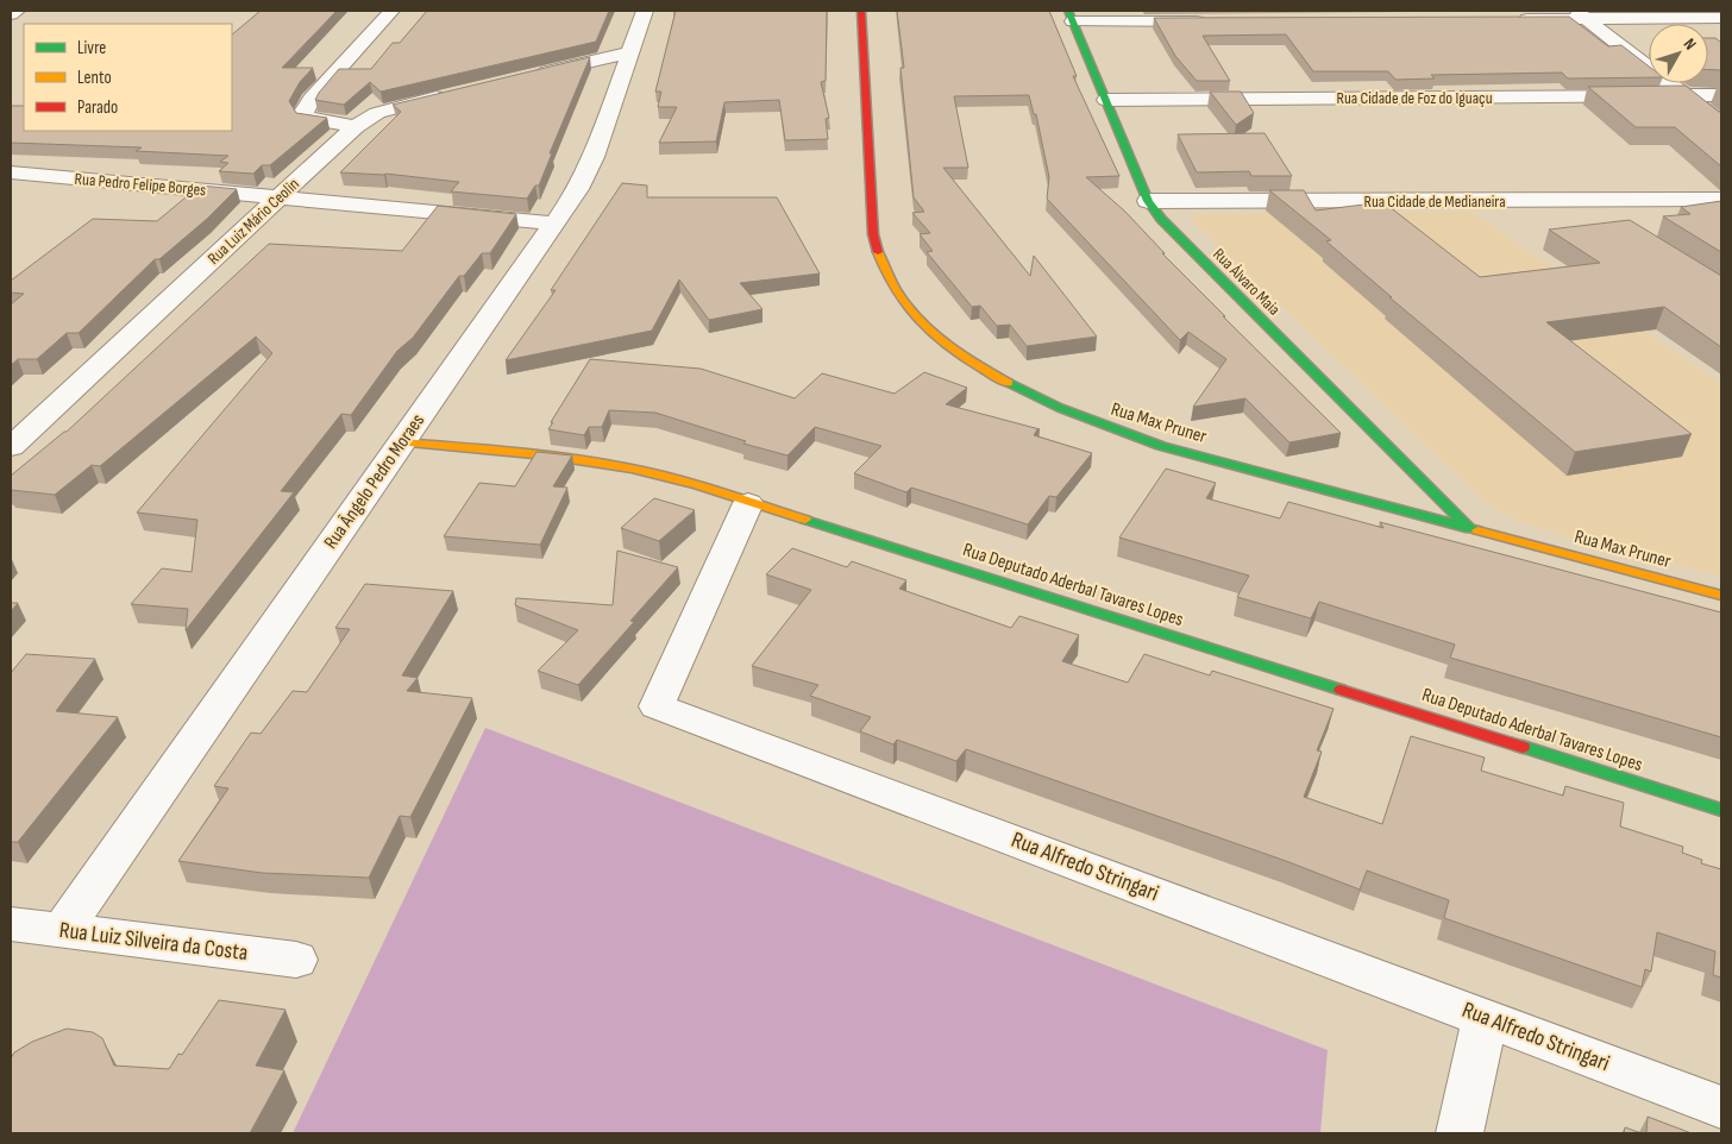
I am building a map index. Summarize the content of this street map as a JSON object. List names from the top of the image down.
{
  "streets": {
    "street": [
      "Rua Cidade de Foz do Iguaçu",
      "Rua Pedro Felipe Borges",
      "Rua Cidade de Medianeira",
      "Rua Luiz Mário Ceolin",
      "Rua Álvaro Maia",
      "Rua Max Pruner",
      "Rua Ângelo Pedro Moraes",
      "Rua Deputado Aderbal Tavares Lopes",
      "Rua Alfredo Stringari",
      "Rua Luiz Silveira da Costa"
    ]
  },
  "crossings": [
    ["Rua Cidade de Foz do Iguaçu", "Rua Álvaro Maia"],
    ["Rua Pedro Felipe Borges", "Rua Luiz Mário Ceolin"],
    ["Rua Pedro Felipe Borges", "Rua Ângelo Pedro Moraes"],
    ["Rua Cidade de Medianeira", "Rua Álvaro Maia"],
    ["Rua Álvaro Maia", "Rua Max Pruner"],
    ["Rua Ângelo Pedro Moraes", "Rua Deputado Aderbal Tavares Lopes"],
    ["Rua Ângelo Pedro Moraes", "Rua Luiz Silveira da Costa"],
    ["Rua Deputado Aderbal Tavares Lopes", "Rua Alfredo Stringari"]
  ],
  "legend": ["Livre", "Lento", "Parado"],
  "north": "top right"
}
